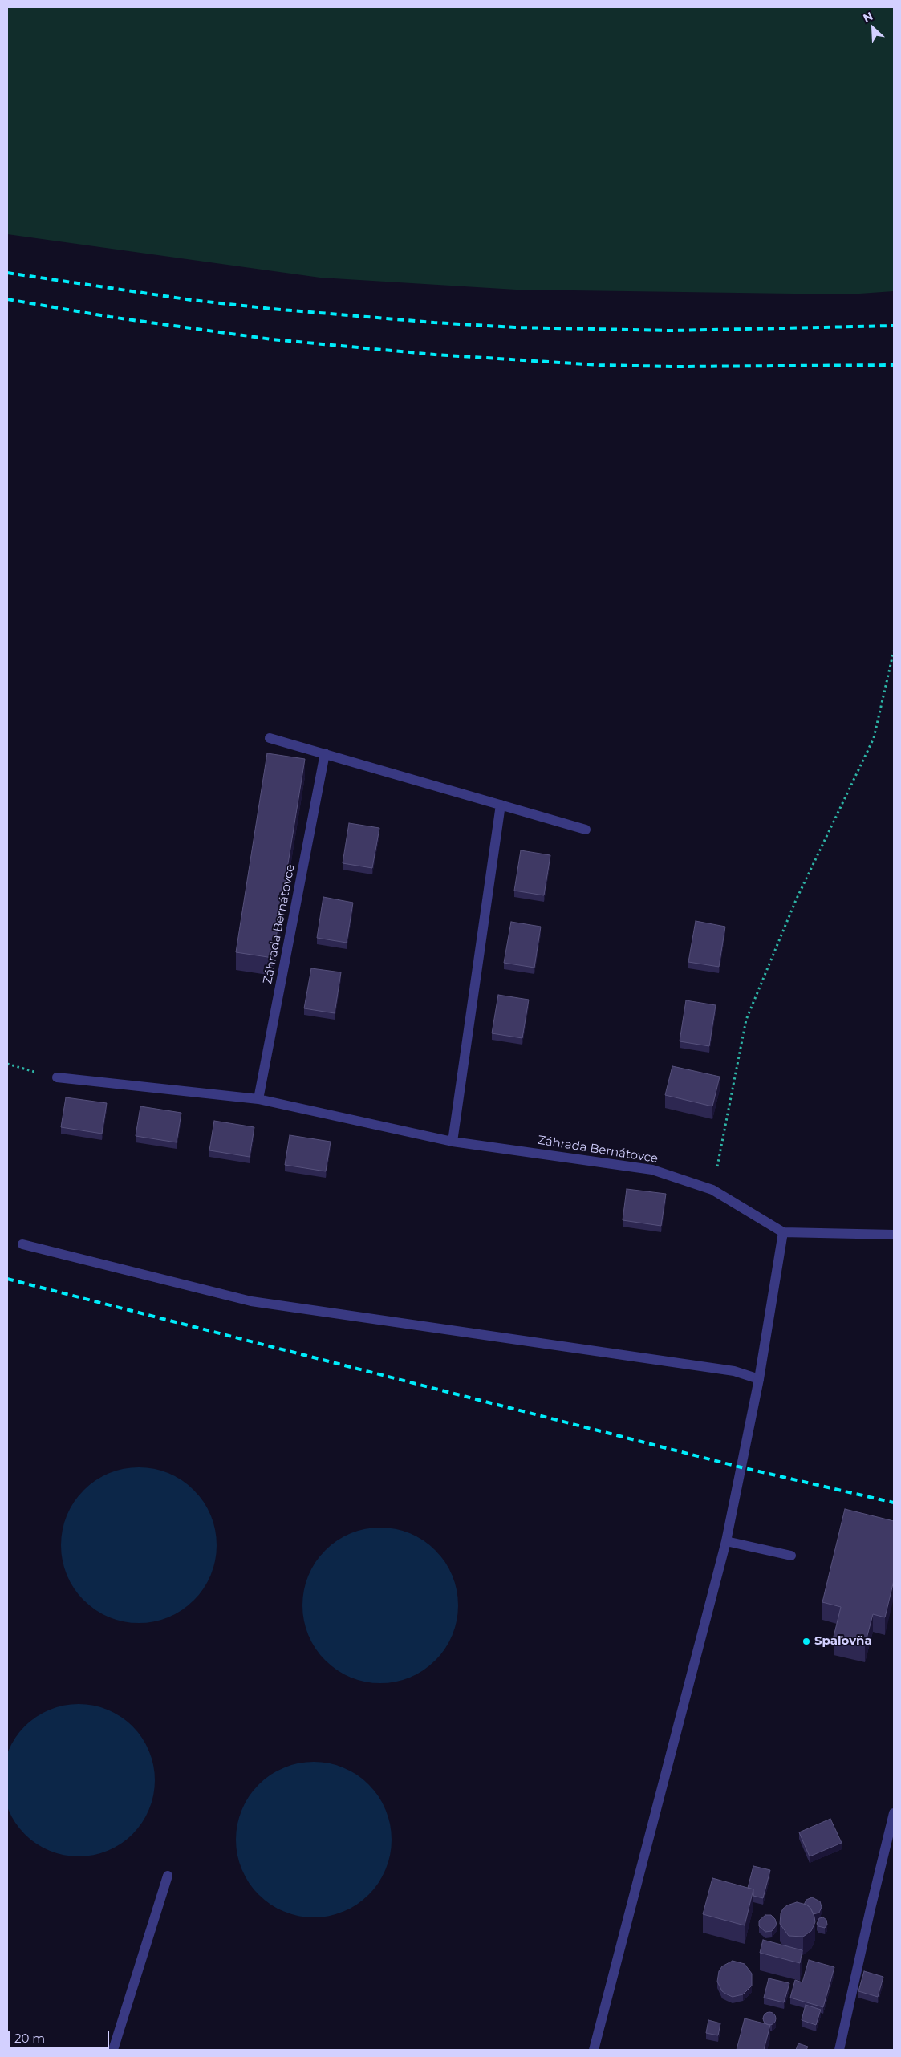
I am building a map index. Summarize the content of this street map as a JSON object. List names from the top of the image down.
{
  "streets": {
    "street": ["Záhrada Bernátovce"]
  },
  "places": ["Spaľovňa"],
  "scale_bar": "20 m",
  "north": "top left"
}
